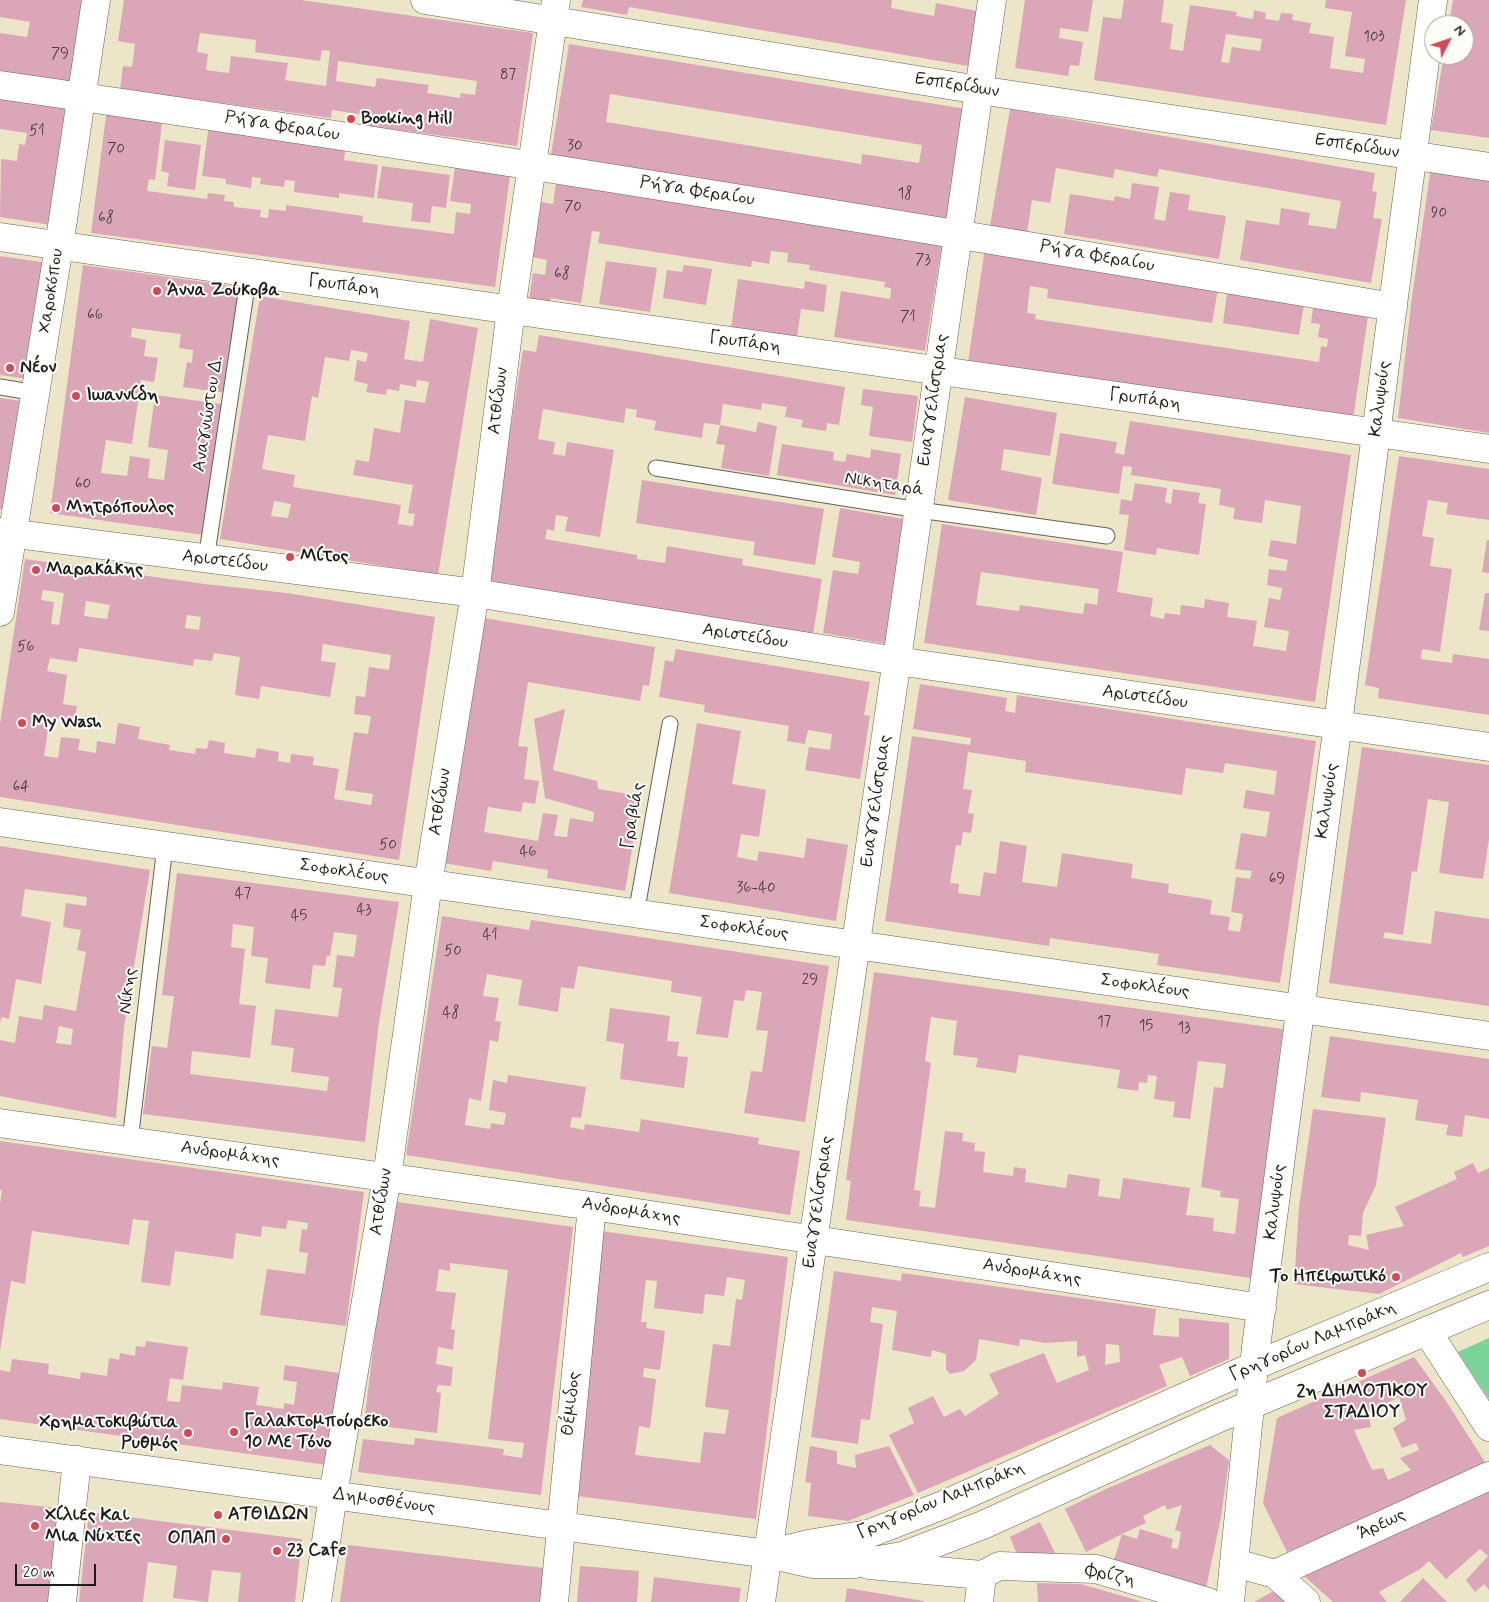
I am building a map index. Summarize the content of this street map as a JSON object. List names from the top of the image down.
{
  "streets": {
    "street": [
      "Εσπερίδων",
      "Ρήγα Φεραίου",
      "Γρυπάρη",
      "Χαροκόπου",
      "Καλυψούς",
      "Ευαγγελίστριας",
      "Ατθίδων",
      "Αριστείδου",
      "Σοφοκλέους",
      "Ανδρομάχης",
      "Γρηγορίου Λαμπράκη",
      "Θέμιδος",
      "Δημοσθένους",
      "Άρεως",
      "Φρίζη"
    ],
    "lane": [
      "Αναγνώστου Δ.",
      "Νικηταρά",
      "Γραβιάς",
      "Νίκης"
    ]
  },
  "crossings": [
    ["Εσπερίδων", "Καλυψούς"],
    ["Εσπερίδων", "Ευαγγελίστριας"],
    ["Εσπερίδων", "Ατθίδων"],
    ["Ρήγα Φεραίου", "Χαροκόπου"],
    ["Ρήγα Φεραίου", "Καλυψούς"],
    ["Ρήγα Φεραίου", "Ευαγγελίστριας"],
    ["Ρήγα Φεραίου", "Ατθίδων"],
    ["Γρυπάρη", "Χαροκόπου"],
    ["Γρυπάρη", "Καλυψούς"],
    ["Γρυπάρη", "Ευαγγελίστριας"],
    ["Γρυπάρη", "Ατθίδων"],
    ["Γρυπάρη", "Αναγνώστου Δ."],
    ["Χαροκόπου", "Αριστείδου"],
    ["Καλυψούς", "Αριστείδου"],
    ["Καλυψούς", "Σοφοκλέους"],
    ["Καλυψούς", "Ανδρομάχης"],
    ["Καλυψούς", "Γρηγορίου Λαμπράκη"],
    ["Ευαγγελίστριας", "Νικηταρά"],
    ["Ευαγγελίστριας", "Αριστείδου"],
    ["Ευαγγελίστριας", "Σοφοκλέους"],
    ["Ευαγγελίστριας", "Ανδρομάχης"],
    ["Ευαγγελίστριας", "Γρηγορίου Λαμπράκη"],
    ["Ευαγγελίστριας", "Δημοσθένους"],
    ["Ατθίδων", "Αριστείδου"],
    ["Ατθίδων", "Σοφοκλέους"],
    ["Ατθίδων", "Ανδρομάχης"],
    ["Ατθίδων", "Δημοσθένους"],
    ["Αναγνώστου Δ.", "Αριστείδου"],
    ["Γραβιάς", "Σοφοκλέους"],
    ["Σοφοκλέους", "Νίκης"],
    ["Νίκης", "Ανδρομάχης"],
    ["Ανδρομάχης", "Θέμιδος"],
    ["Γρηγορίου Λαμπράκη", "Δημοσθένους"],
    ["Θέμιδος", "Δημοσθένους"]
  ],
  "places": [
    "Booking Hill",
    "Άννα Ζούκοβα",
    "Νέον",
    "Ιωαννίδη",
    "Μητρόπουλος",
    "Μίτος",
    "Μαρακάκης",
    "My Wash",
    "Το Ηπειρωτικό",
    "2η ΔΗΜΟΤΙΚΟΥ ΣΤΑΔΙΟΥ",
    "Γαλακτομπούρεκο 10 Με Τόνο",
    "Χρηματοκιβώτια Ρυθμός",
    "ΑΤΘΙΔΩΝ",
    "Χίλιες Και Μια Νύχτες",
    "ΟΠΑΠ",
    "23 Cafe"
  ],
  "house_numbers": [
    "103",
    "79",
    "87",
    "51",
    "30",
    "70",
    "18",
    "70",
    "90",
    "68",
    "73",
    "68",
    "66",
    "71",
    "60",
    "56",
    "64",
    "50",
    "46",
    "69",
    "36-40",
    "47",
    "43",
    "45",
    "41",
    "50",
    "29",
    "48",
    "17",
    "15",
    "13"
  ],
  "scale_bar": "20 m",
  "north": "top right"
}
